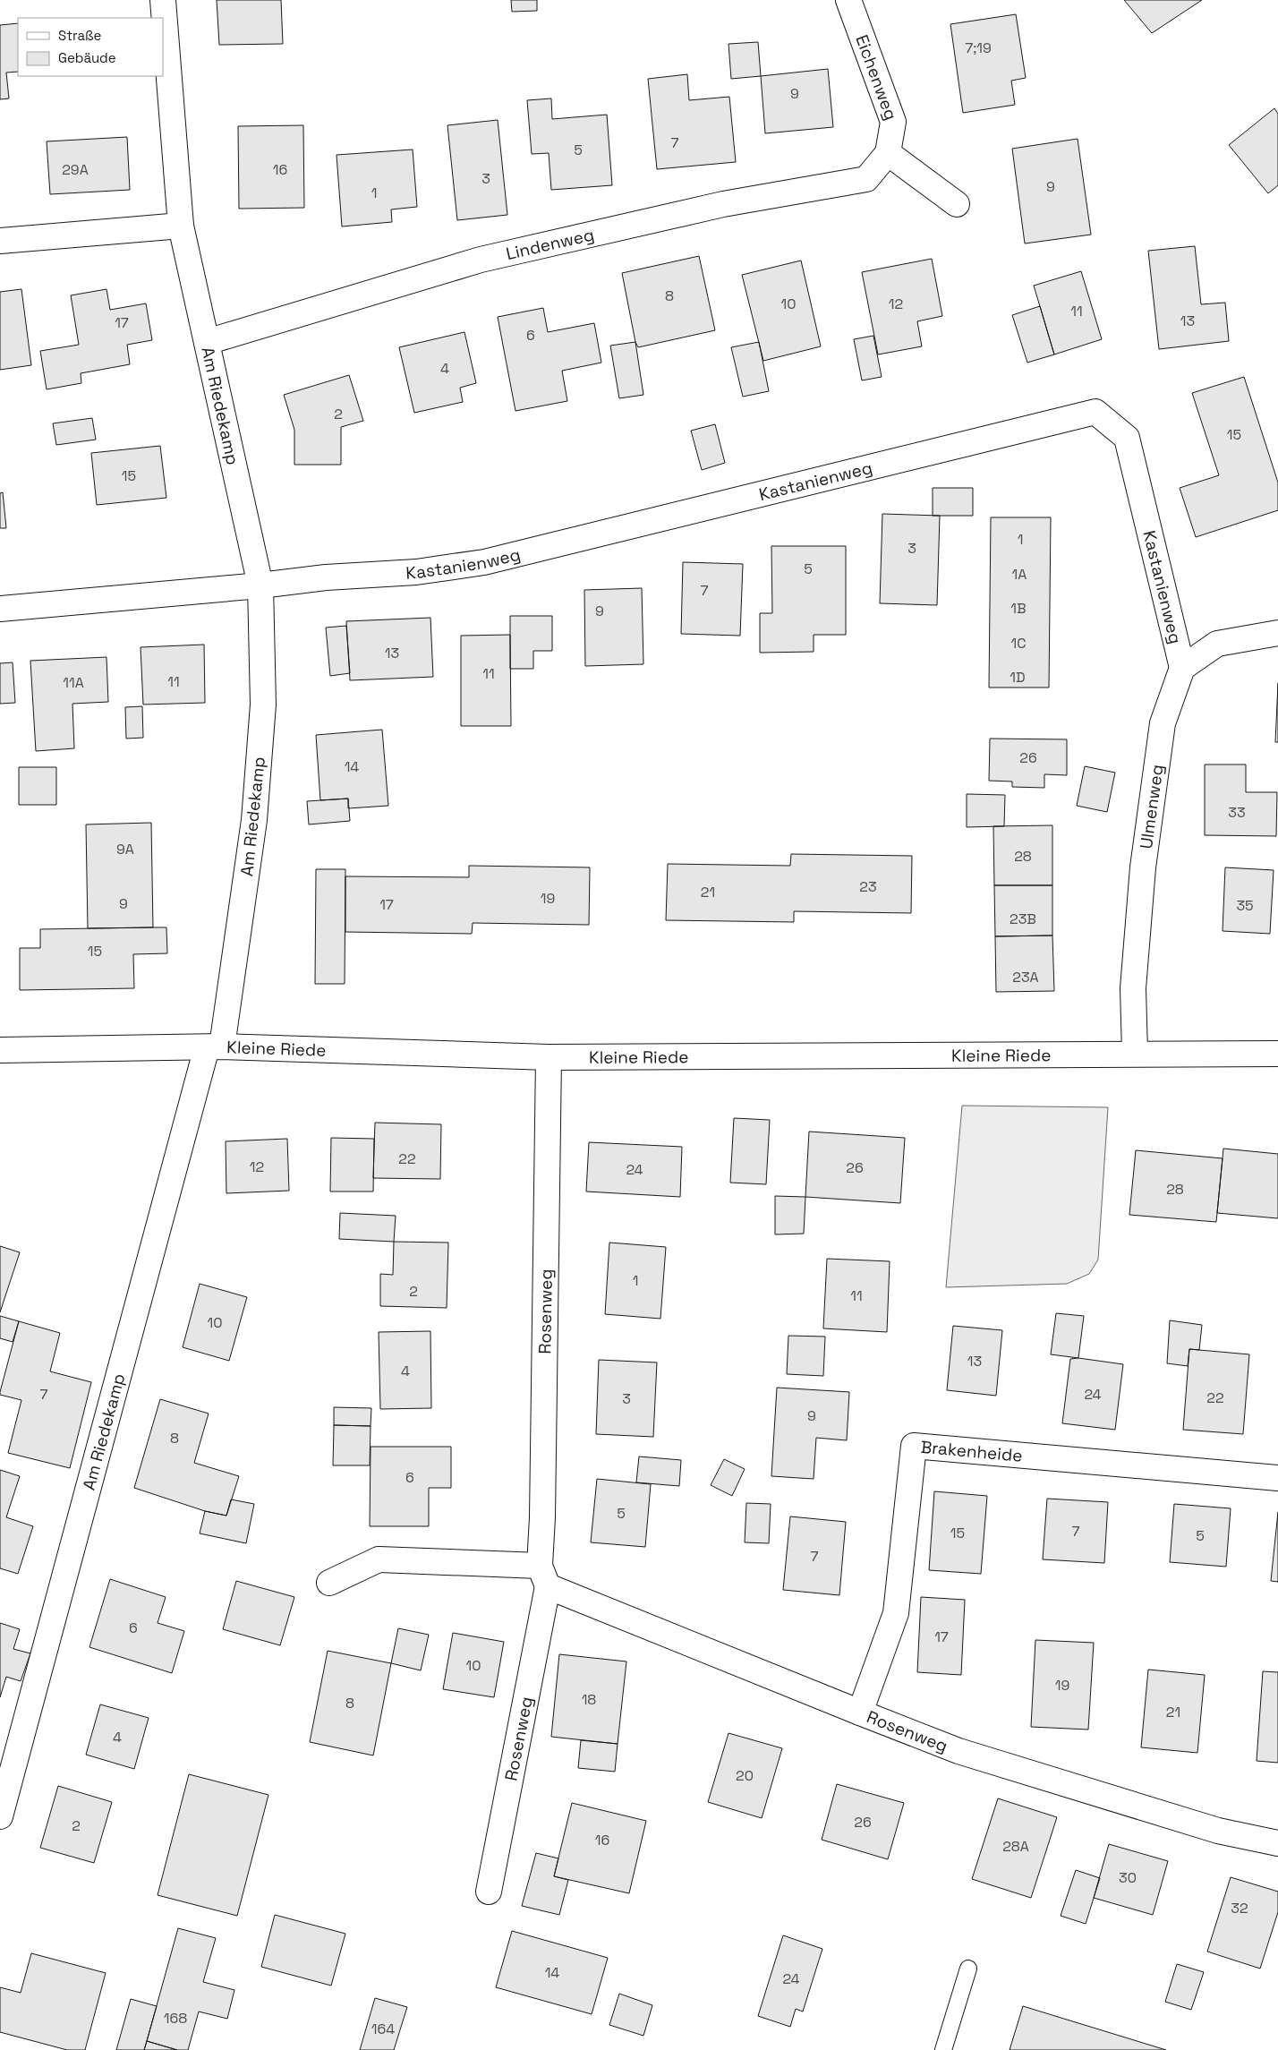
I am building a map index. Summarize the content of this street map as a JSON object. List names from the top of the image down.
{
  "streets": {
    "street": [
      "Eichenweg",
      "Lindenweg",
      "Am Riedekamp",
      "Kastanienweg",
      "Ulmenweg",
      "Kleine Riede",
      "Rosenweg",
      "Brakenheide"
    ]
  },
  "crossings": [
    ["Eichenweg", "Lindenweg"],
    ["Lindenweg", "Am Riedekamp"],
    ["Am Riedekamp", "Kastanienweg"],
    ["Am Riedekamp", "Kleine Riede"],
    ["Kastanienweg", "Ulmenweg"],
    ["Ulmenweg", "Kleine Riede"],
    ["Kleine Riede", "Rosenweg"],
    ["Rosenweg", "Brakenheide"]
  ],
  "house_numbers": [
    "7;19",
    "9",
    "7",
    "5",
    "29A",
    "16",
    "3",
    "9",
    "1",
    "8",
    "10",
    "12",
    "11",
    "13",
    "17",
    "6",
    "4",
    "2",
    "15",
    "15",
    "1",
    "3",
    "5",
    "1A",
    "7",
    "1B",
    "9",
    "1C",
    "13",
    "11",
    "1D",
    "11",
    "11A",
    "26",
    "14",
    "33",
    "9A",
    "28",
    "23",
    "21",
    "19",
    "9",
    "17",
    "35",
    "23B",
    "15",
    "23A",
    "22",
    "12",
    "26",
    "24",
    "28",
    "1",
    "2",
    "11",
    "10",
    "13",
    "4",
    "7",
    "24",
    "22",
    "3",
    "9",
    "8",
    "6",
    "5",
    "7",
    "15",
    "5",
    "7",
    "6",
    "17",
    "10",
    "19",
    "18",
    "8",
    "21",
    "4",
    "20",
    "26",
    "2",
    "16",
    "28A",
    "30",
    "32",
    "14",
    "24",
    "168",
    "164"
  ],
  "legend": ["Straße", "Gebäude"]
}
